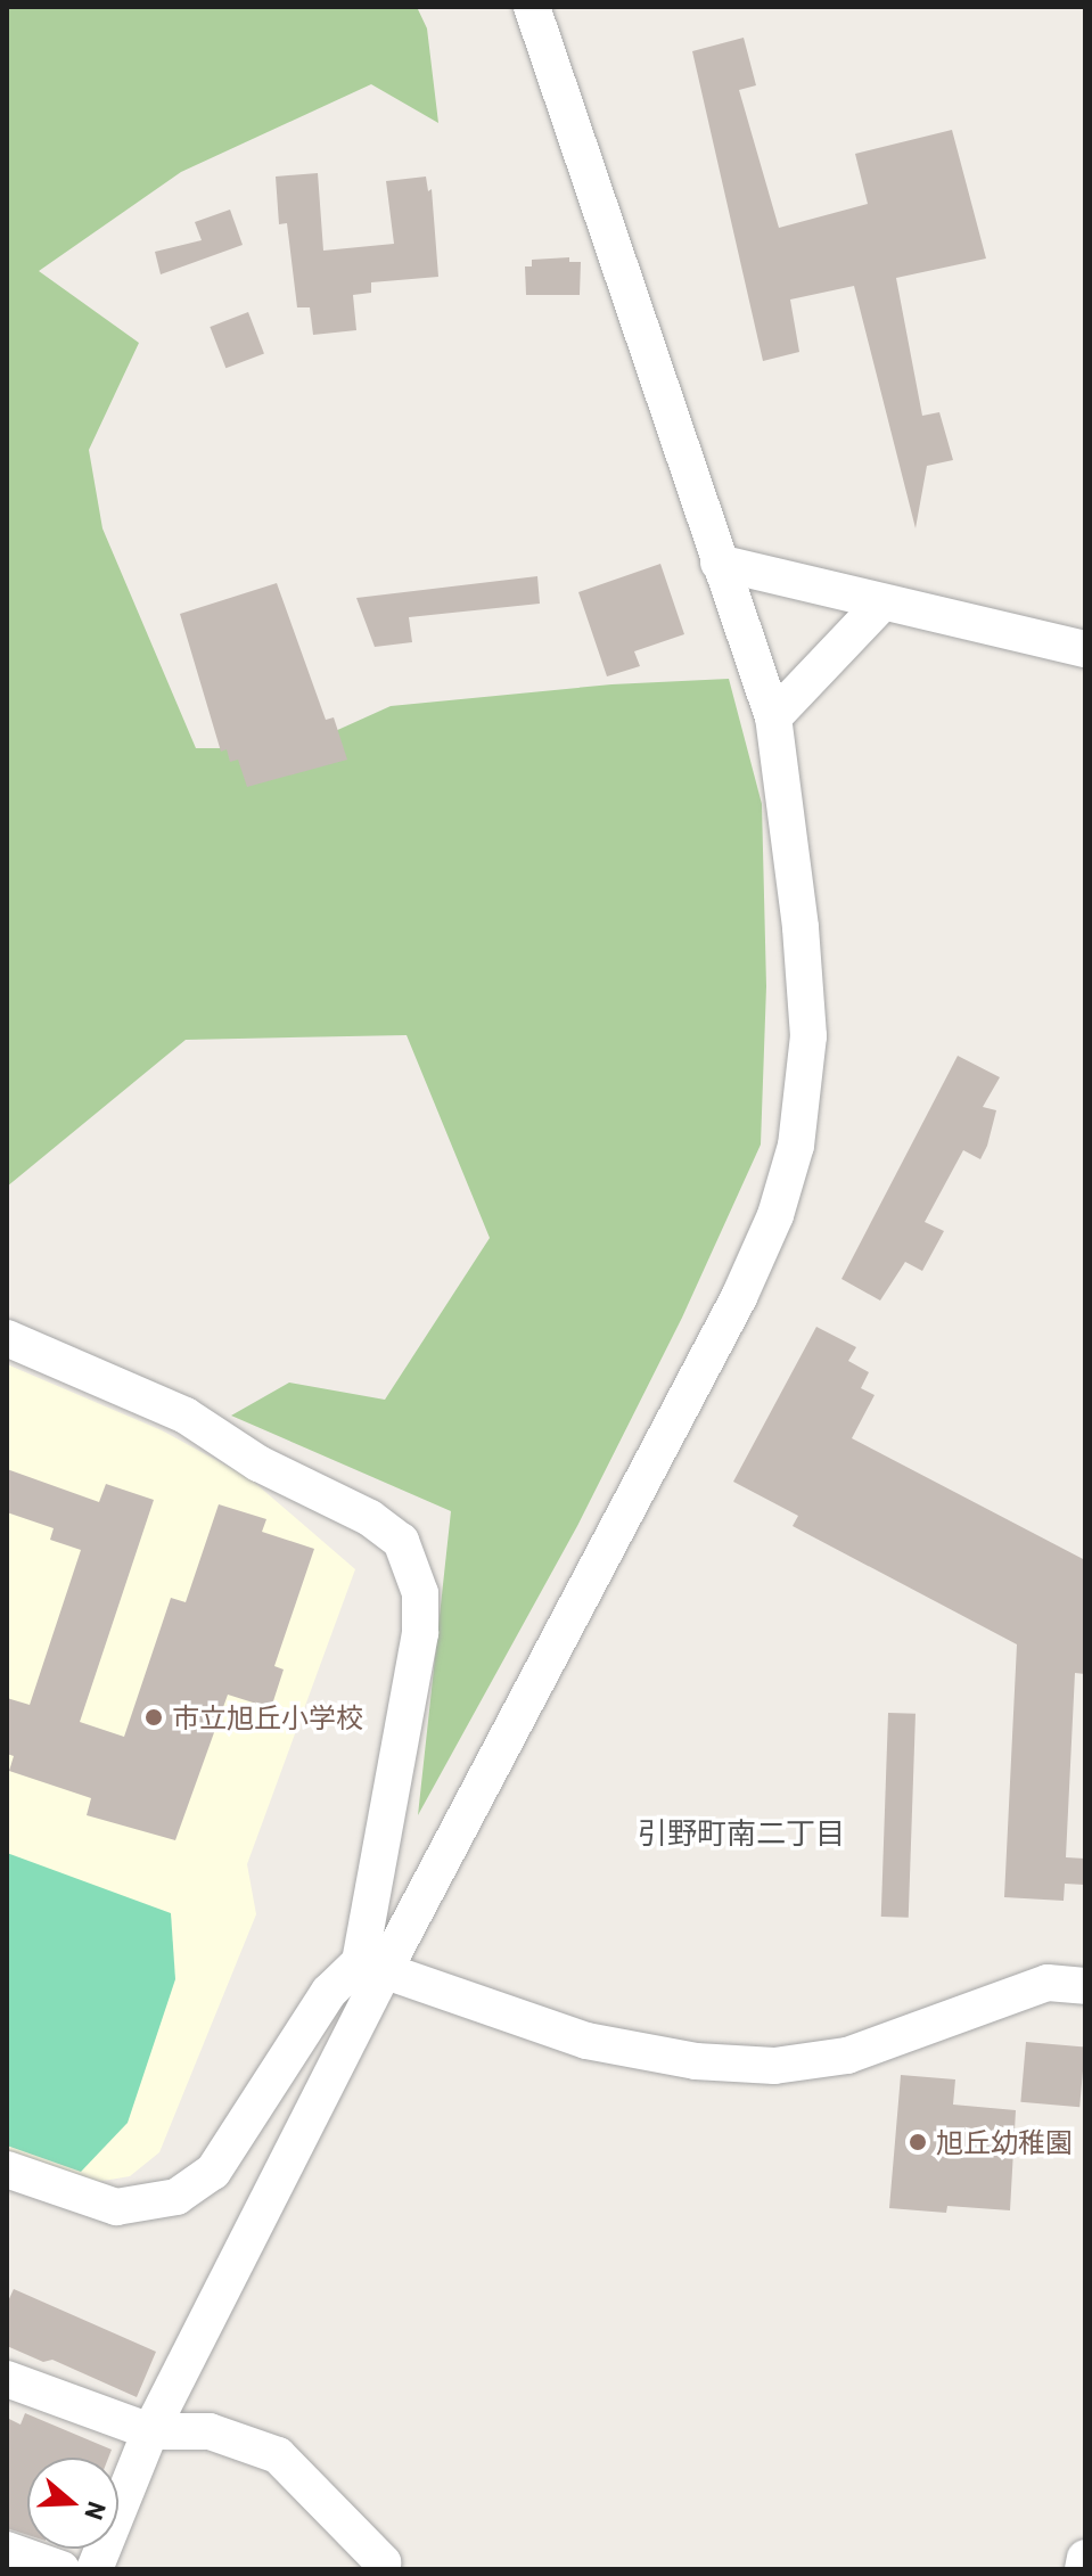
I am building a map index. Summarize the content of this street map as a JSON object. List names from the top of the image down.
{
  "districts": ["引野町南二丁目"],
  "places": ["市立旭丘小学校", "旭丘幼稚園"],
  "north": "right"
}
